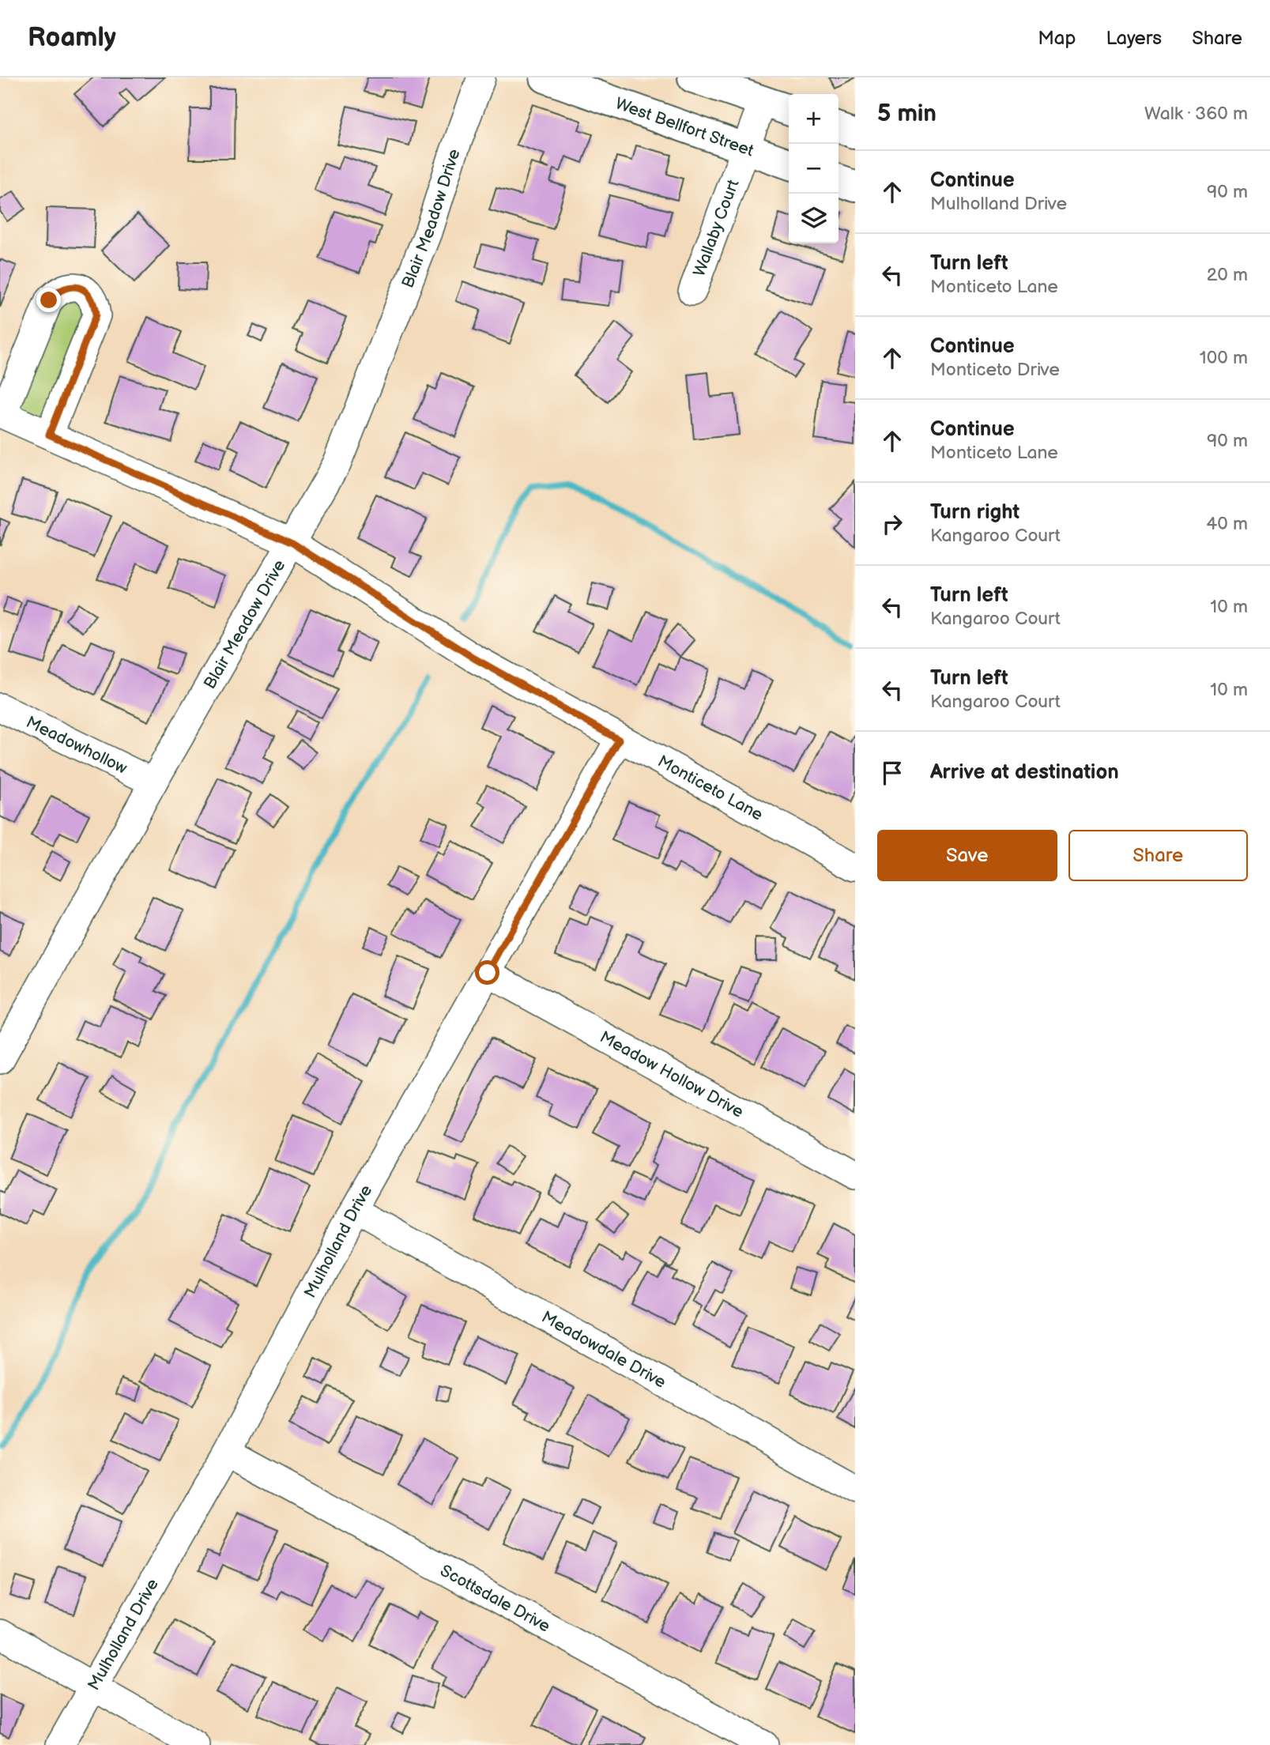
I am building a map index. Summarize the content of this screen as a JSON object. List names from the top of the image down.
{
  "streets": {
    "main road": ["West Bellfort Street"],
    "street": [
      "Blair Meadow Drive",
      "Wallaby Court",
      "Meadowhollow",
      "Monticeto Lane",
      "Meadow Hollow Drive",
      "Mulholland Drive",
      "Meadowdale Drive",
      "Scottsdale Drive"
    ]
  },
  "crossings": [
    ["West Bellfort Street", "Wallaby Court"],
    ["Blair Meadow Drive", "Meadowhollow"],
    ["Blair Meadow Drive", "Monticeto Lane"],
    ["Monticeto Lane", "Mulholland Drive"],
    ["Meadow Hollow Drive", "Mulholland Drive"],
    ["Mulholland Drive", "Meadowdale Drive"],
    ["Mulholland Drive", "Scottsdale Drive"]
  ],
  "page": {
    "header": "Roamly",
    "nav": ["Map", "Layers", "Share"],
    "heading": ["5 min", "Walk · 360 m"],
    "map_buttons": ["+", "−"],
    "list": [
      ["Continue", "Mulholland Drive", "90 m"],
      ["Turn left", "Monticeto Lane", "20 m"],
      ["Continue", "Monticeto Drive", "100 m"],
      ["Continue", "Monticeto Lane", "90 m"],
      ["Turn right", "Kangaroo Court", "40 m"],
      ["Turn left", "Kangaroo Court", "10 m"],
      ["Turn left", "Kangaroo Court", "10 m"],
      "Arrive at destination"
    ],
    "buttons": ["Save", "Share"]
  }
}
